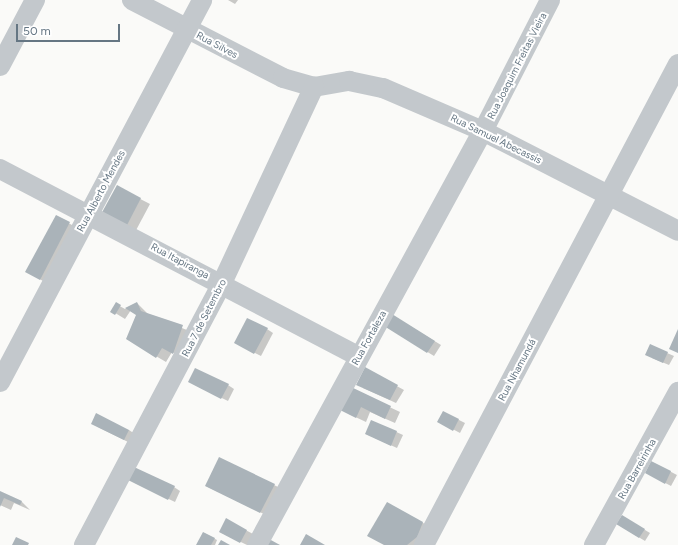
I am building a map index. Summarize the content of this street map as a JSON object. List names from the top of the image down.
{
  "streets": {
    "street": [
      "Rua Silves",
      "Rua Joaquim Freitas Vieira",
      "Rua Samuel Abecassis",
      "Rua Alberto Mendes",
      "Rua Itapiranga",
      "Rua 7 de Setembro",
      "Rua Fortaleza",
      "Rua Nhamundá",
      "Rua Barreirinha"
    ]
  },
  "crossings": [
    ["Rua Silves", "Rua Samuel Abecassis"],
    ["Rua Silves", "Rua Alberto Mendes"],
    ["Rua Silves", "Rua 7 de Setembro"],
    ["Rua Joaquim Freitas Vieira", "Rua Samuel Abecassis"],
    ["Rua Joaquim Freitas Vieira", "Rua Fortaleza"],
    ["Rua Samuel Abecassis", "Rua 7 de Setembro"],
    ["Rua Samuel Abecassis", "Rua Fortaleza"],
    ["Rua Samuel Abecassis", "Rua Nhamundá"],
    ["Rua Alberto Mendes", "Rua Itapiranga"],
    ["Rua Itapiranga", "Rua 7 de Setembro"],
    ["Rua Itapiranga", "Rua Fortaleza"]
  ],
  "scale_bar": "50 m"
}
